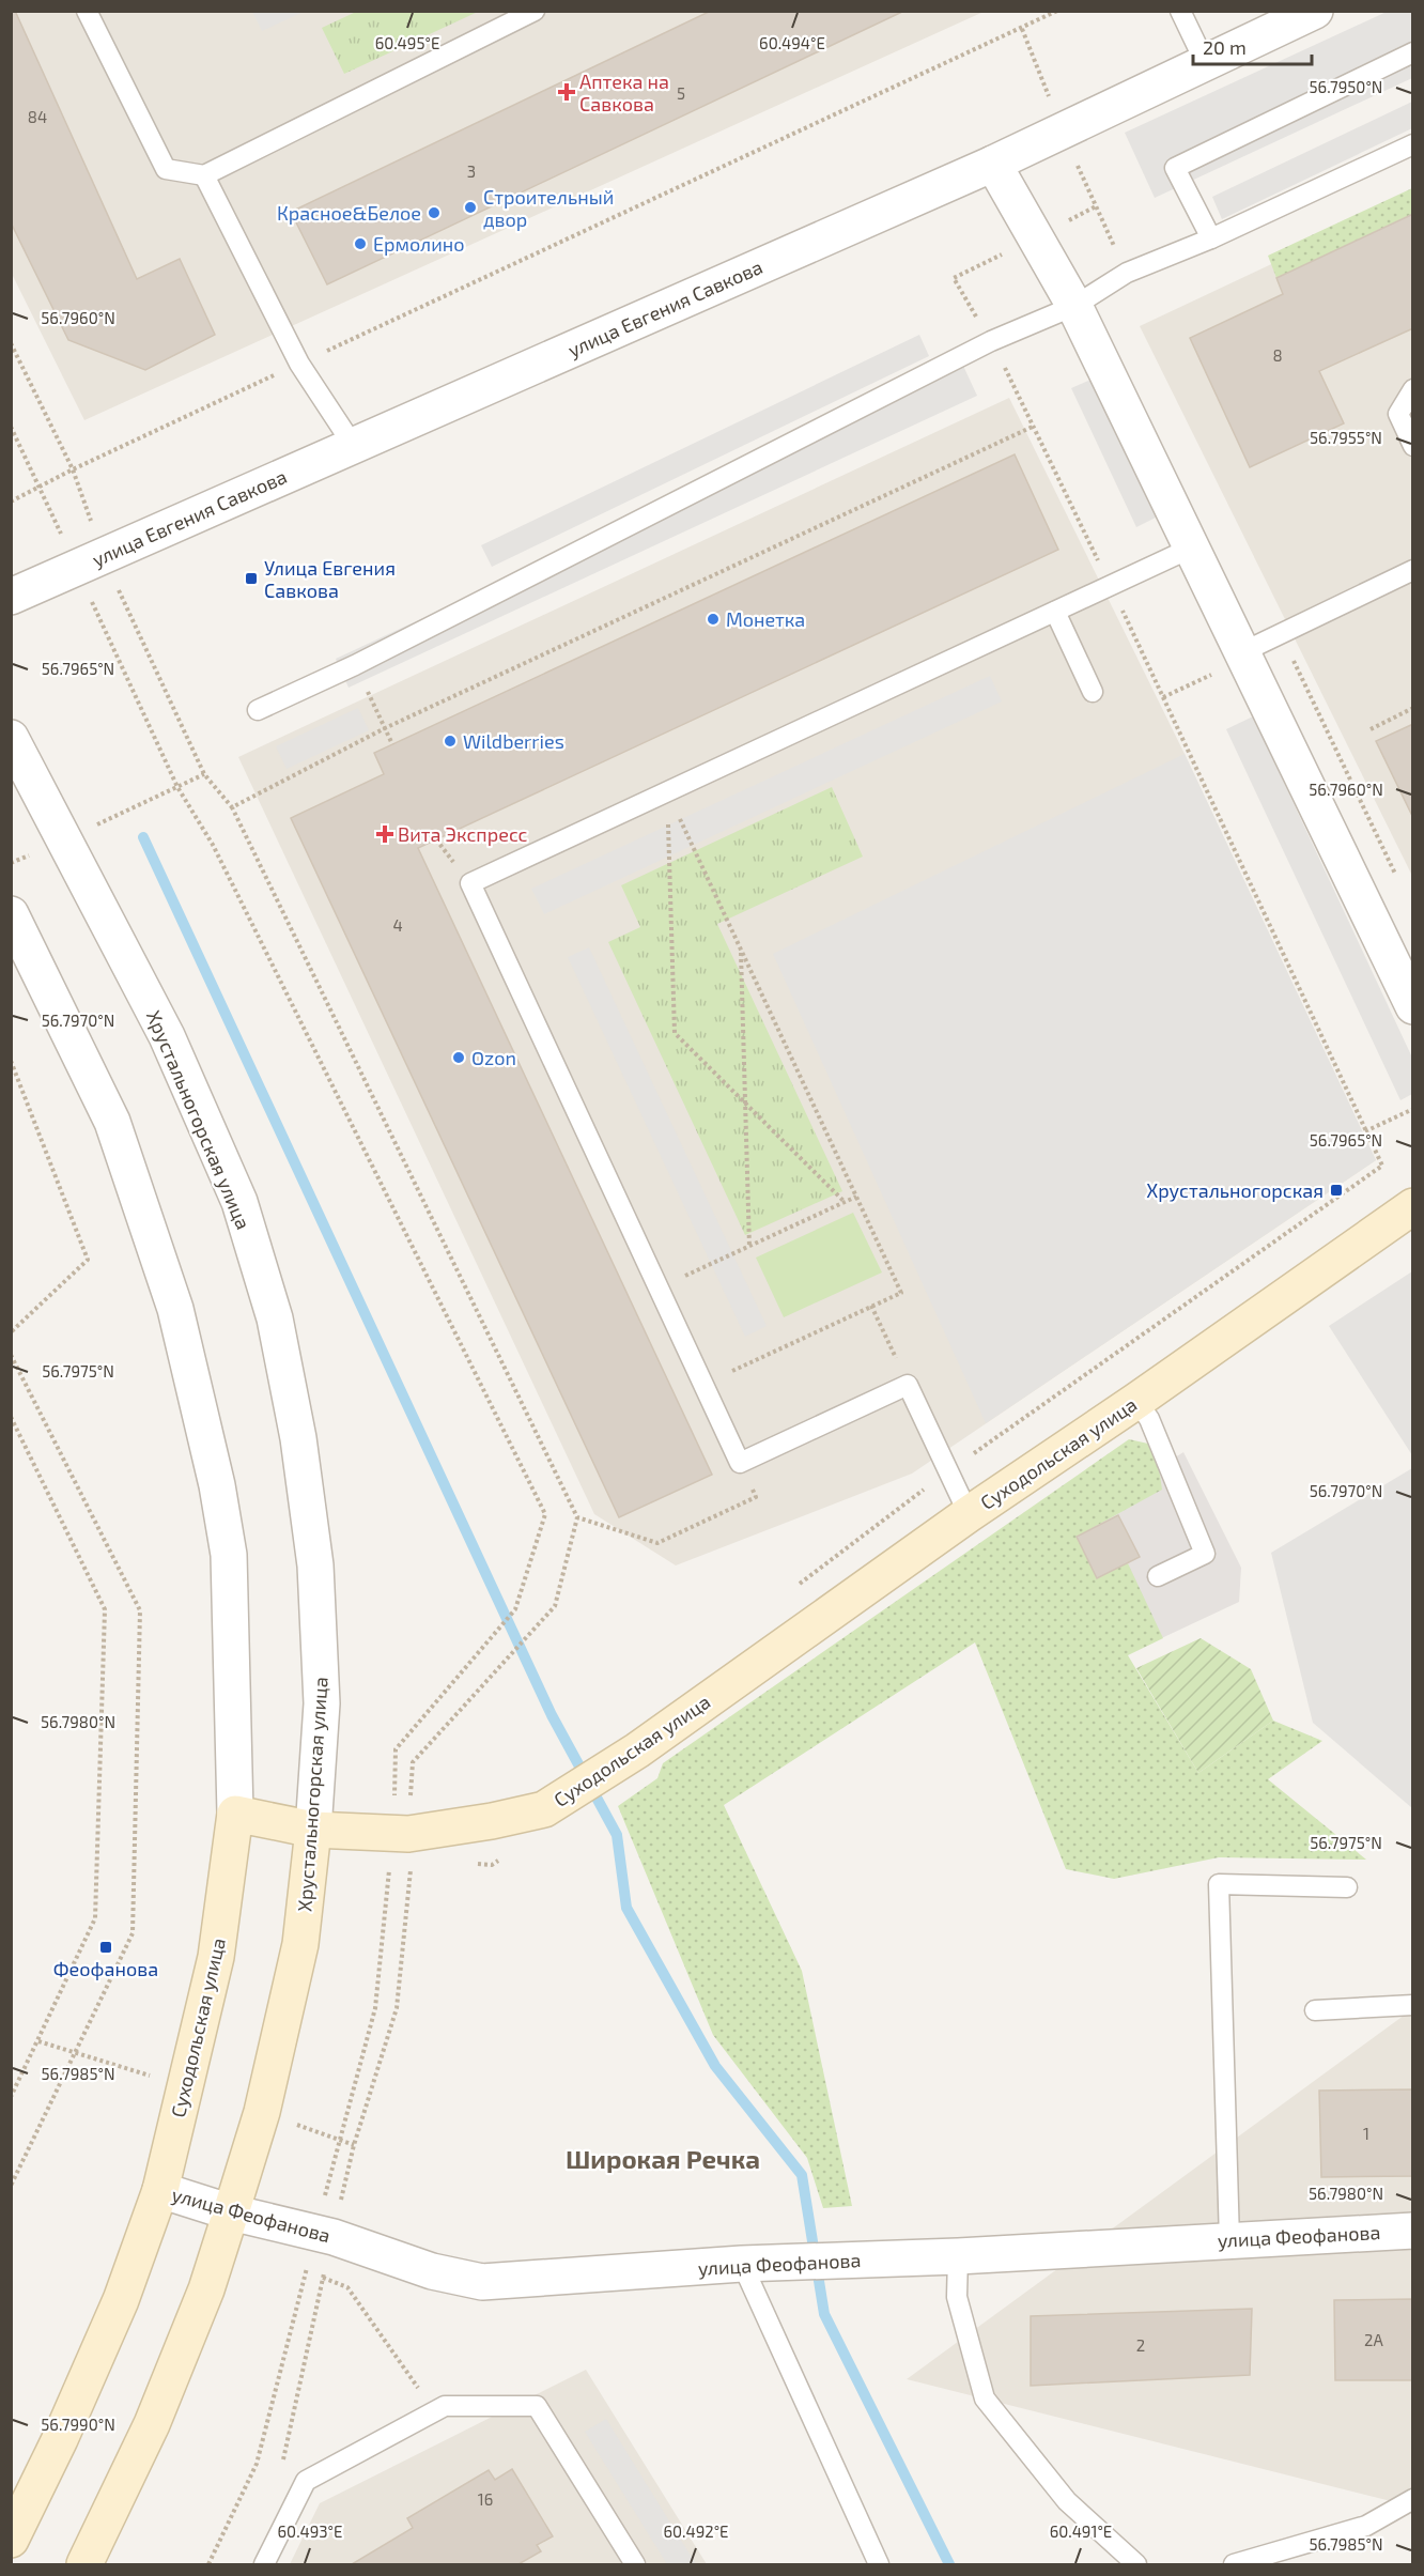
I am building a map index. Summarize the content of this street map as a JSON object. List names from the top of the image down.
{
  "streets": {
    "main road": ["Хрустальногорская улица", "Суходольская улица"],
    "street": ["улица Евгения Савкова", "улица Феофанова"]
  },
  "crossings": [
    ["Хрустальногорская улица", "Суходольская улица"],
    ["Хрустальногорская улица", "улица Феофанова"],
    ["Суходольская улица", "улица Феофанова"]
  ],
  "districts": ["Широкая Речка"],
  "places": {
    "health": ["Аптека на Савкова", "Вита Экспресс"],
    "other": [
      "Строительный двор",
      "Красное&Белое",
      "Ермолино",
      "Монетка",
      "Wildberries",
      "Ozon"
    ],
    "transit": ["Улица Евгения Савкова", "Хрустальногорская", "Феофанова"]
  },
  "house_numbers": [
    "5",
    "84",
    "3",
    "8",
    "4",
    "1",
    "2А",
    "2",
    "16"
  ],
  "scale_bar": "20 m",
  "coordinates": [
    "60.495°E",
    "60.494°E",
    "56.7950°N",
    "56.7960°N",
    "56.7955°N",
    "56.7965°N",
    "56.7970°N",
    "56.7975°N",
    "56.7980°N",
    "56.7985°N",
    "56.7990°N",
    "60.493°E",
    "60.492°E",
    "60.491°E"
  ]
}
